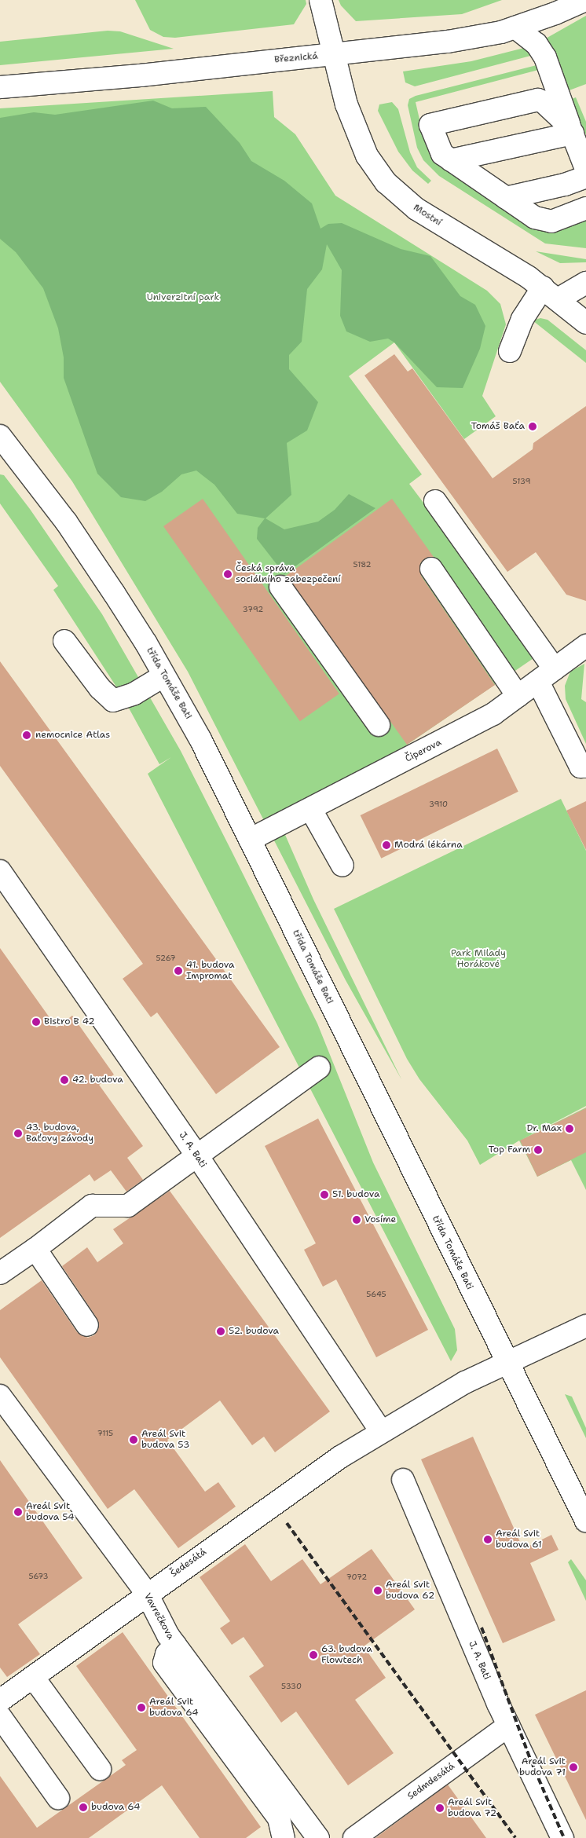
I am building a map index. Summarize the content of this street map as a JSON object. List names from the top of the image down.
{
  "streets": {
    "street": [
      "Březnická",
      "Mostní",
      "třída Tomáše Bati",
      "Čiperova",
      "J. A. Bati",
      "Šedesátá",
      "Vavrečkova",
      "Sedmdesátá"
    ]
  },
  "crossings": [
    ["Březnická", "Mostní"],
    ["třída Tomáše Bati", "Čiperova"],
    ["třída Tomáše Bati", "Šedesátá"],
    ["J. A. Bati", "Šedesátá"],
    ["J. A. Bati", "Sedmdesátá"],
    ["Šedesátá", "Vavrečkova"]
  ],
  "parks": ["Univerzitní park", "Park Milady Horákové"],
  "places": [
    "Tomáš Baťa",
    "Česká správa sociálního zabezpečení",
    "nemocnice Atlas",
    "Modrá lékárna",
    "41. budova Impromat",
    "Bistro B 42",
    "42. budova",
    "Dr. Max",
    "43. budova, Baťovy závody",
    "Top Farm",
    "51. budova",
    "Vosíme",
    "52. budova",
    "Areál Svit budova 53",
    "Areál Svit budova 54",
    "Areál Svit budova 61",
    "Areál Svit budova 62",
    "63. budova Flowtech",
    "Areál Svit budova 64",
    "Areál Svit budova 71",
    "budova 64",
    "Areál Svit budova 72"
  ],
  "house_numbers": [
    "5139",
    "5182",
    "3792",
    "3910",
    "5267",
    "5645",
    "7115",
    "5673",
    "7072",
    "5330"
  ]
}
